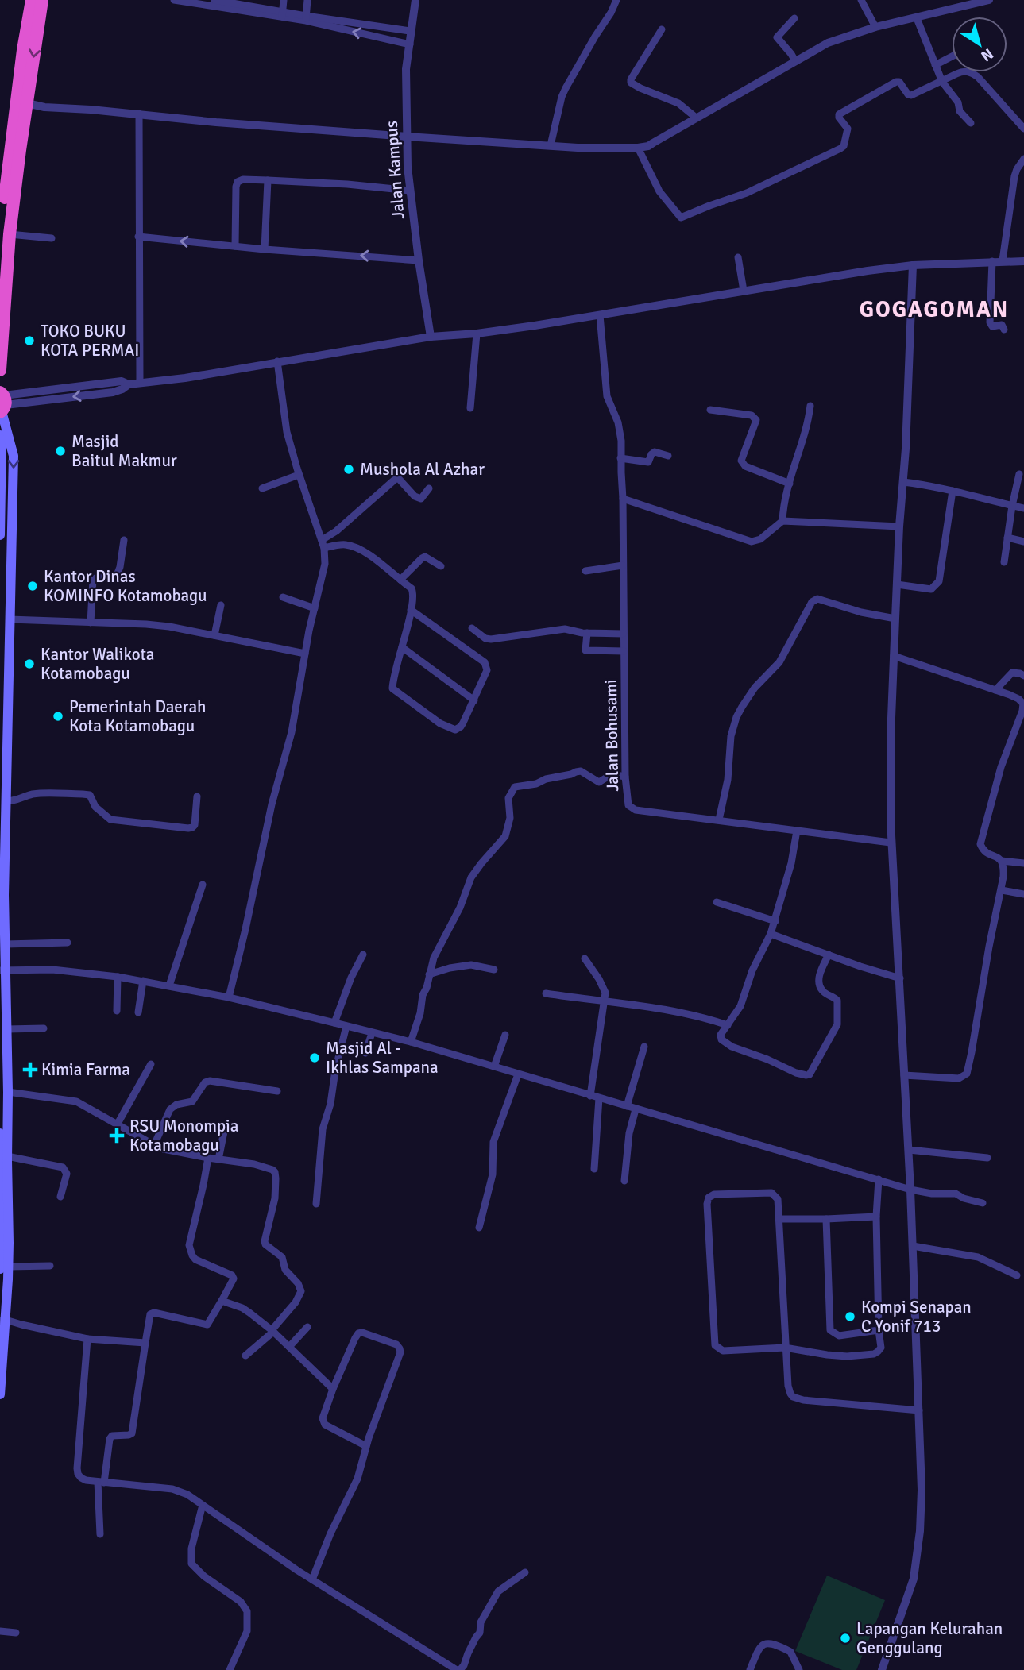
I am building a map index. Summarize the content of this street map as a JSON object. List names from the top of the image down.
{
  "streets": {
    "street": ["Jalan Kampus", "Jalan Bohusami"]
  },
  "districts": ["GOGAGOMAN"],
  "places": {
    "other": [
      "TOKO BUKU KOTA PERMAI",
      "Masjid Baitul Makmur",
      "Mushola Al Azhar",
      "Kantor Dinas KOMINFO Kotamobagu",
      "Kantor Walikota Kotamobagu",
      "Pemerintah Daerah Kota Kotamobagu",
      "Masjid Al - Ikhlas Sampana",
      "Kompi Senapan C Yonif 713",
      "Lapangan Kelurahan Genggulang"
    ],
    "health": ["Kimia Farma", "RSU Monompia Kotamobagu"]
  },
  "north": "bottom right"
}
